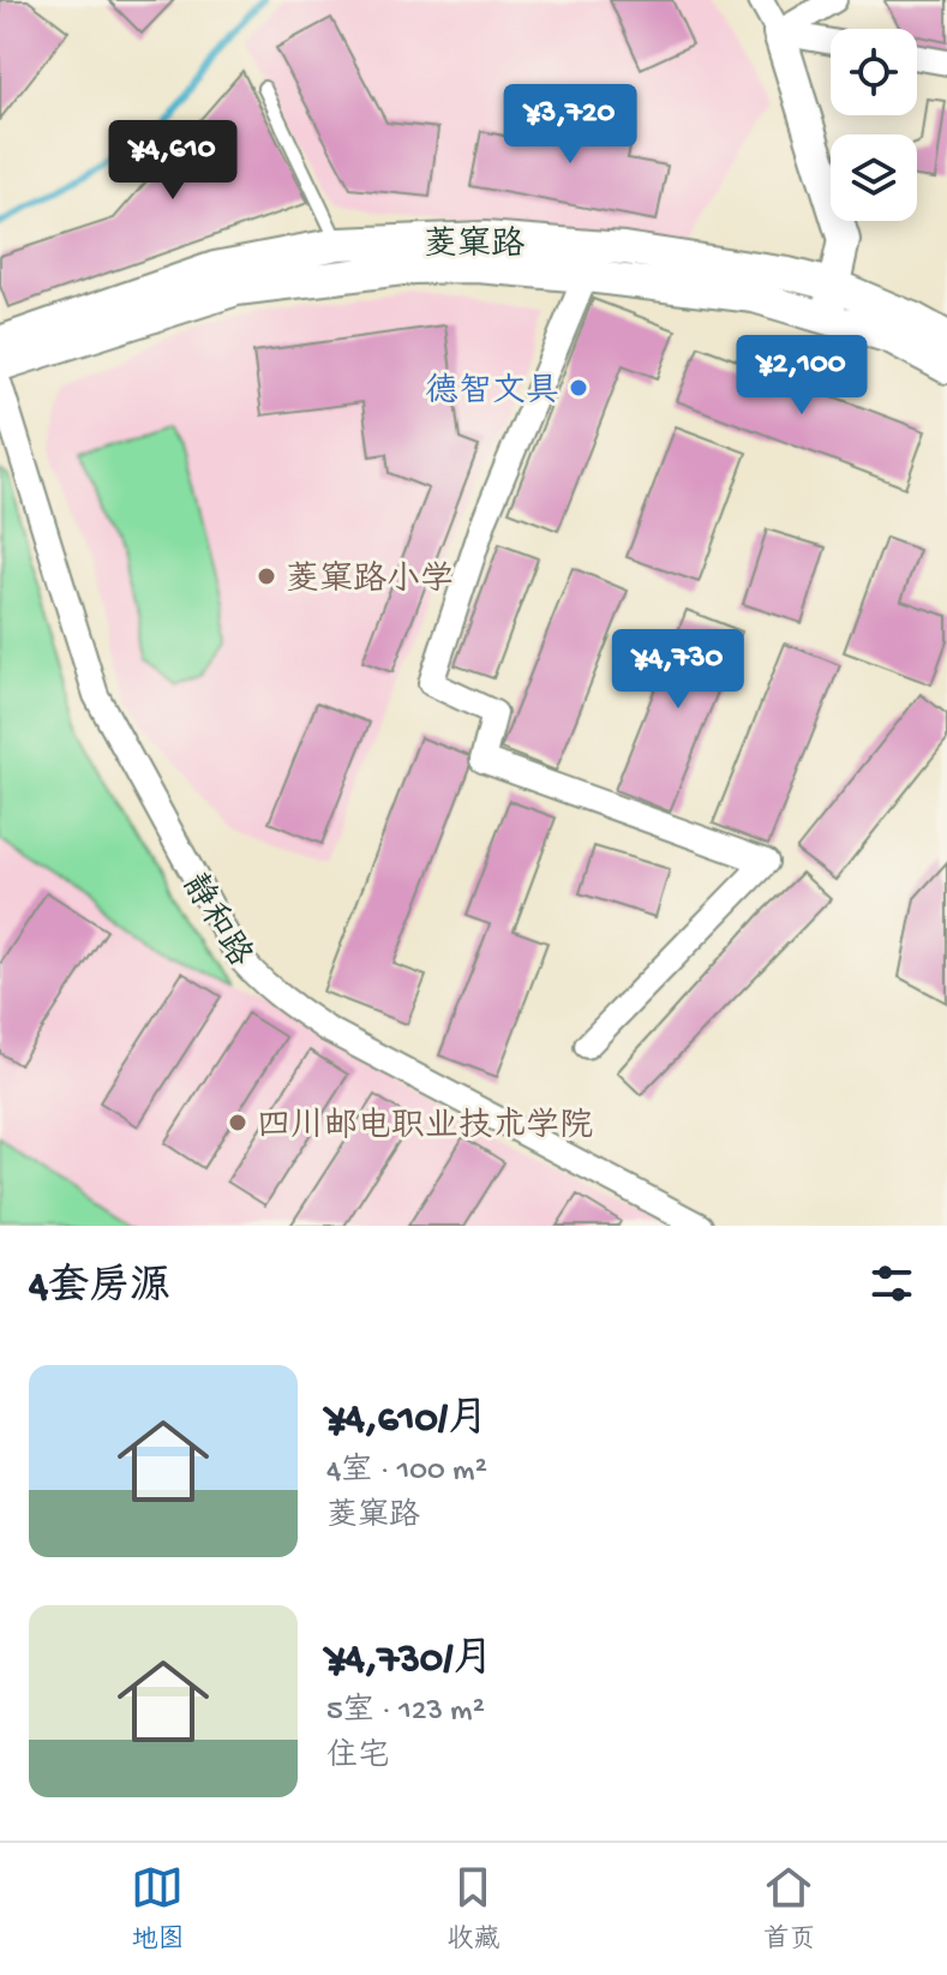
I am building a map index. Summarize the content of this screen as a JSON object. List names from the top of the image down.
{
  "streets": {
    "street": ["菱窠路", "静和路"]
  },
  "places": ["德智文具", "菱窠路小学", "四川邮电职业技术学院"],
  "page": {
    "price": [
      "¥3,720",
      "¥4,610",
      "¥2,100",
      "¥4,730"
    ],
    "heading": "4套房源",
    "list": [
      {
        "name": "¥4,610/月",
        "note": "4室 · 100 m² · 菱窠路"
      },
      {
        "name": "¥4,730/月",
        "note": "5室 · 123 m² · 住宅"
      }
    ],
    "tabs": ["地图", "收藏", "首页"]
  }
}
